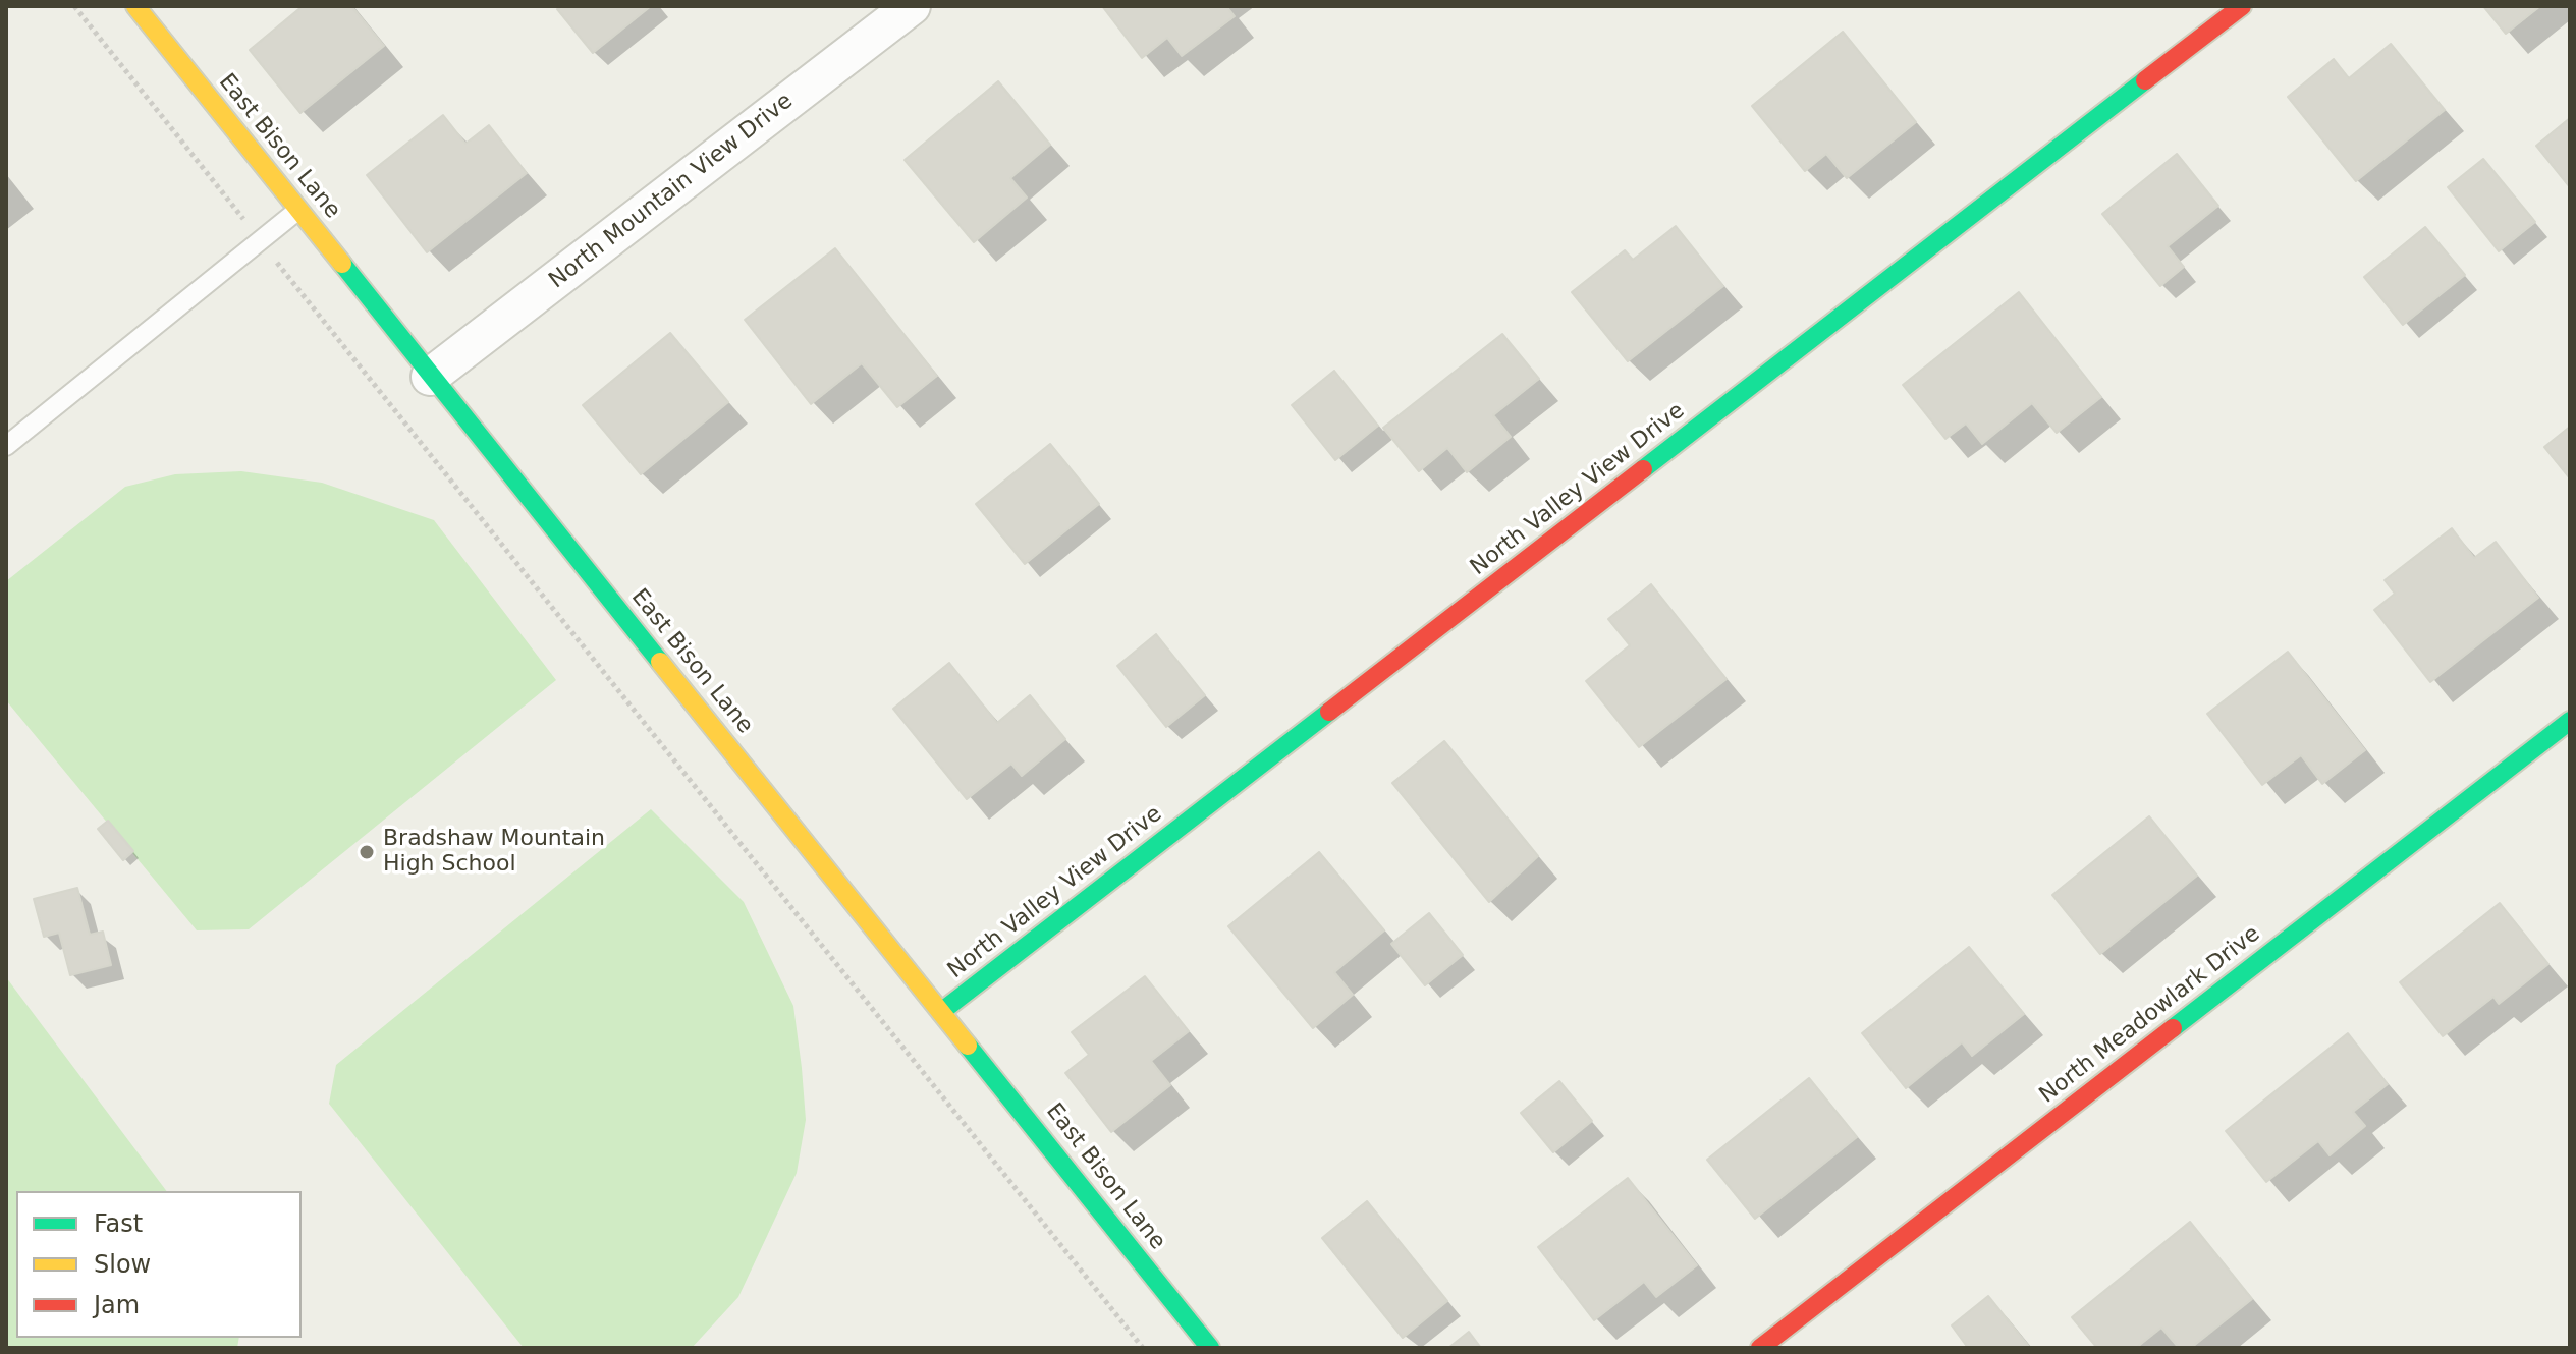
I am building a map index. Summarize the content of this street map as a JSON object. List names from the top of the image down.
{
  "streets": {
    "street": [
      "East Bison Lane",
      "North Mountain View Drive",
      "North Valley View Drive",
      "North Meadowlark Drive"
    ]
  },
  "crossings": [
    ["East Bison Lane", "North Mountain View Drive"],
    ["East Bison Lane", "North Valley View Drive"]
  ],
  "places": ["Bradshaw Mountain High School"],
  "legend": ["Fast", "Slow", "Jam"]
}
